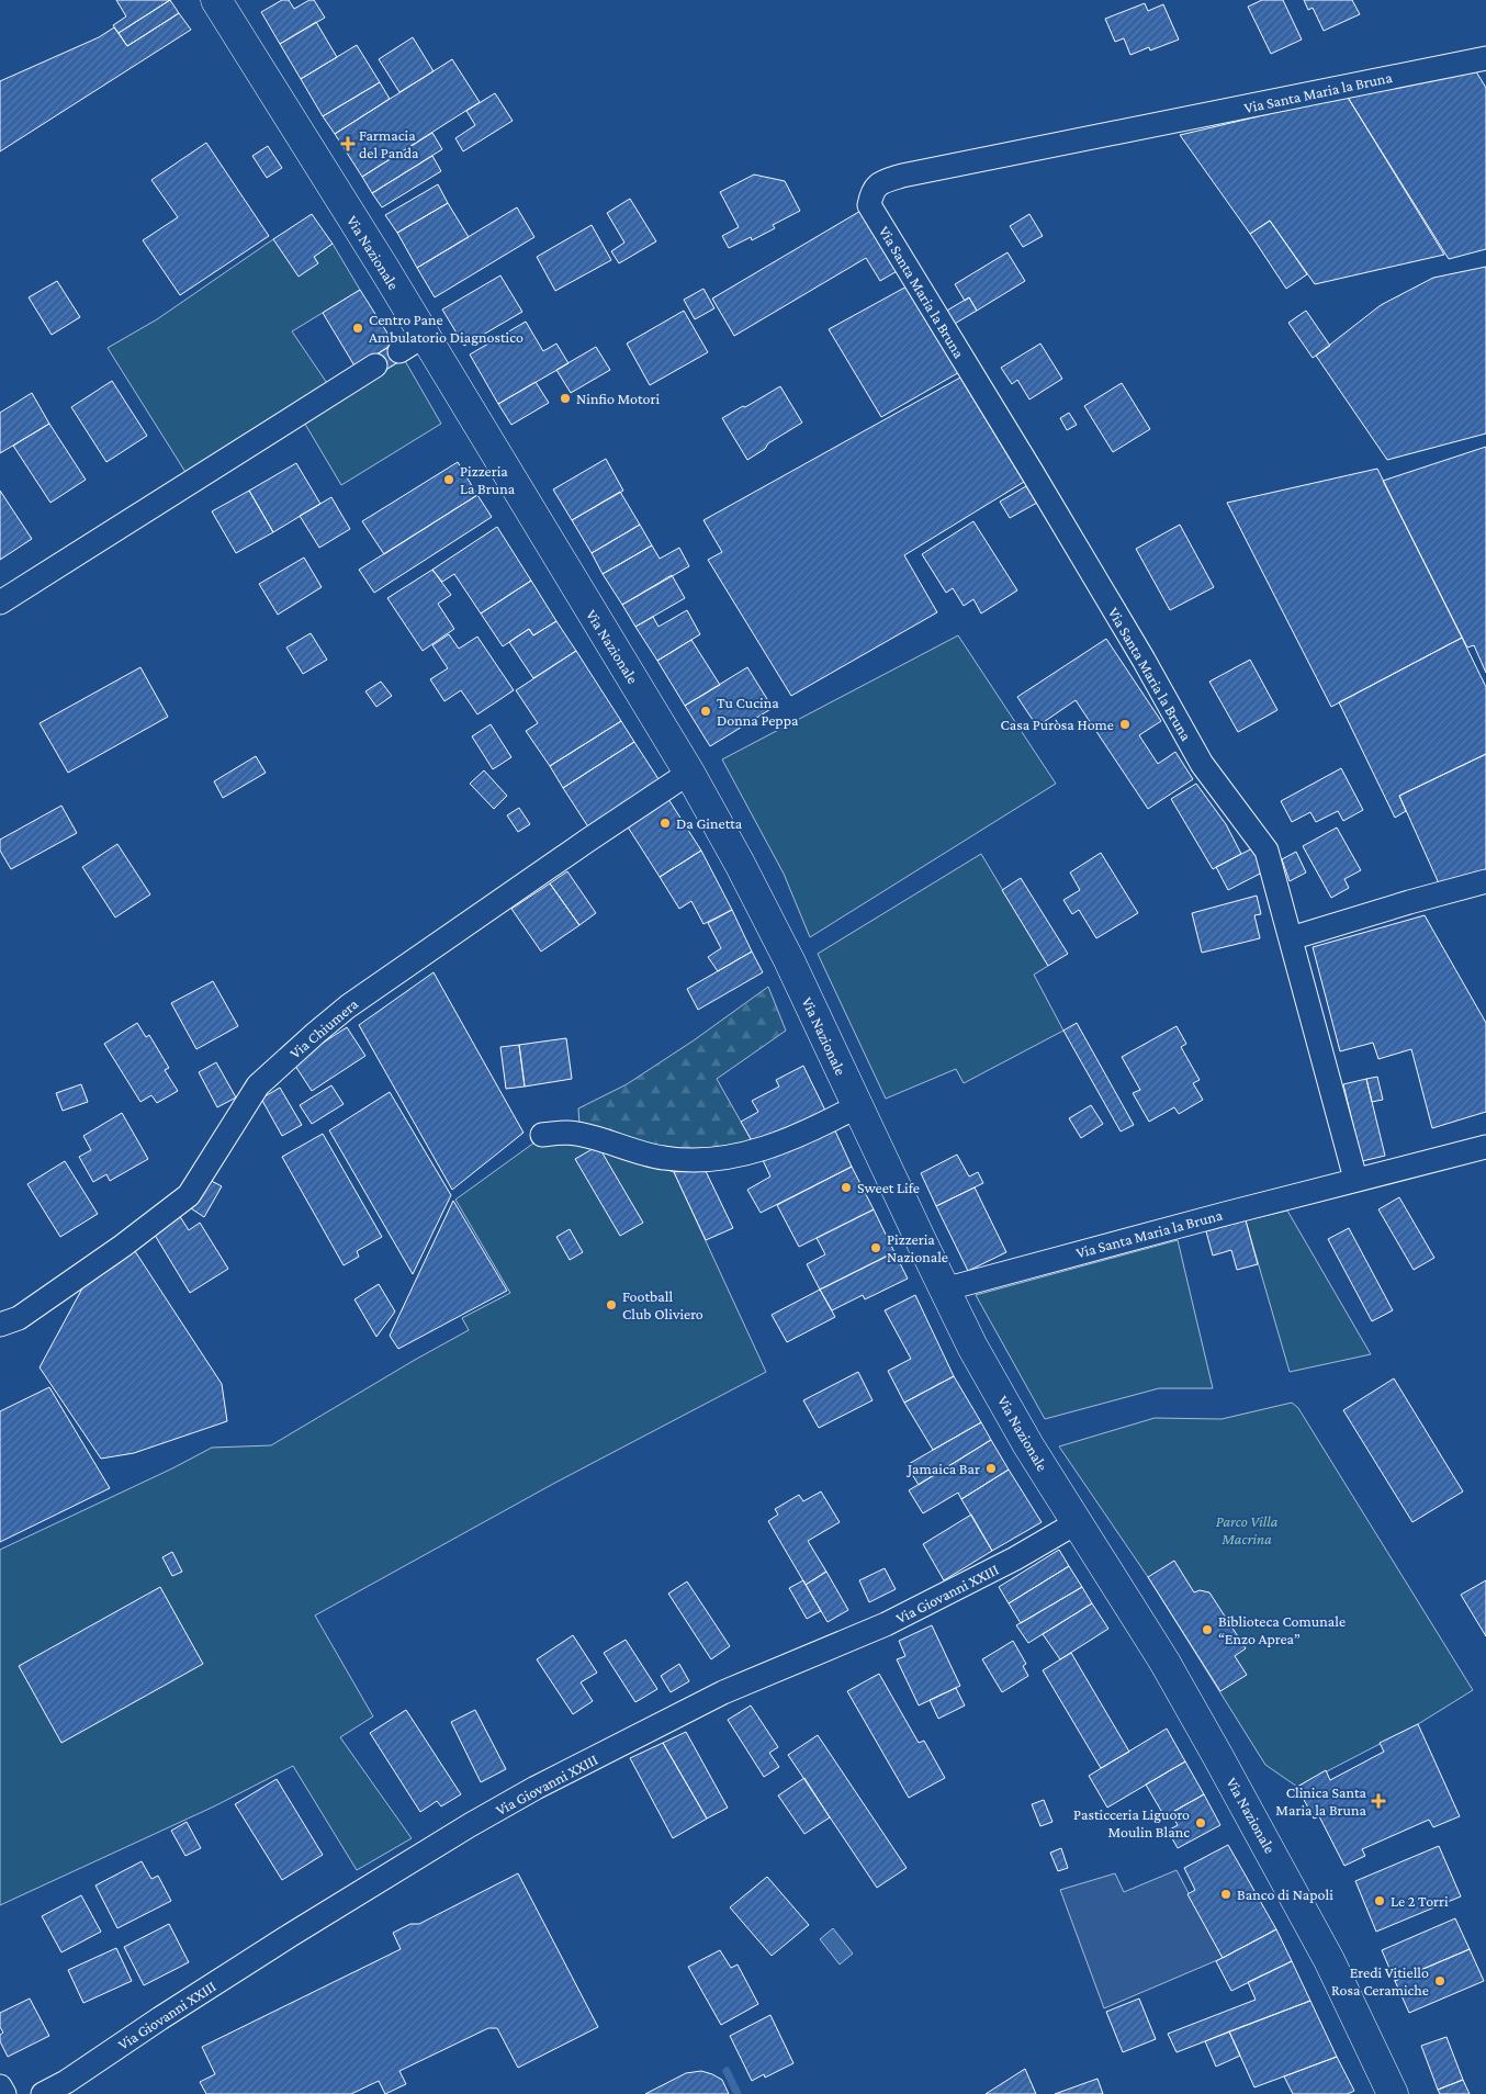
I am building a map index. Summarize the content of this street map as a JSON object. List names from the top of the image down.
{
  "streets": {
    "main road": ["Via Nazionale"],
    "street": ["Via Santa Maria la Bruna", "Via Chiumera", "Via Giovanni XXIII"]
  },
  "crossings": [
    ["Via Santa Maria la Bruna", "Via Nazionale"],
    ["Via Nazionale", "Via Chiumera"],
    ["Via Nazionale", "Via Giovanni XXIII"]
  ],
  "parks": ["Parco Villa Macrina"],
  "places": {
    "health": ["Farmacia del Panda", "Clinica Santa Maria la Bruna"],
    "other": [
      "Centro Pane Ambulatorio Diagnostico",
      "Ninfio Motori",
      "Pizzeria La Bruna",
      "Tu Cucina Donna Peppa",
      "Casa Puròsa Home",
      "Da Ginetta",
      "Sweet Life",
      "Pizzeria Nazionale",
      "Football Club Oliviero",
      "Jamaica Bar",
      "Biblioteca Comunale “Enzo Aprea”",
      "Pasticceria Liguoro Moulin Blanc",
      "Banco di Napoli",
      "Le 2 Torri",
      "Eredi Vitiello Rosa Ceramiche"
    ]
  }
}
